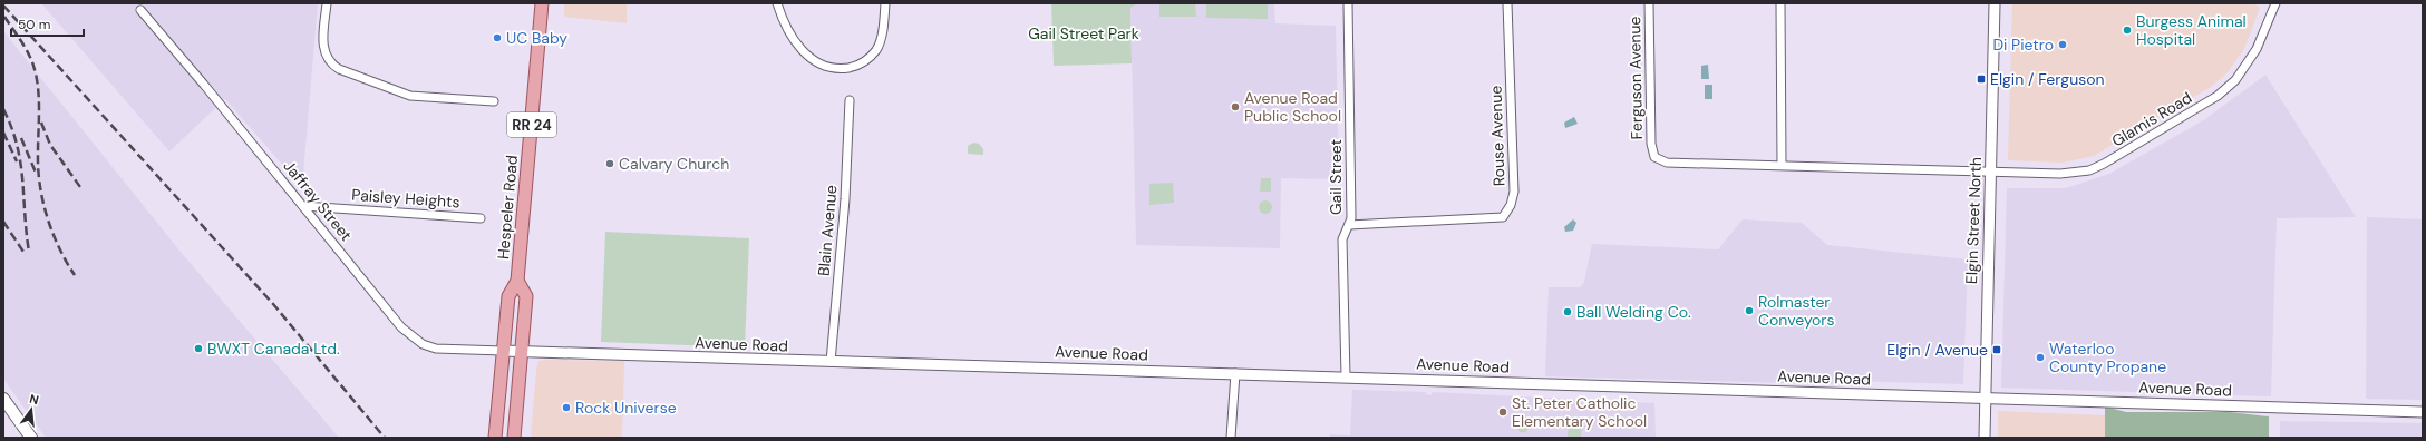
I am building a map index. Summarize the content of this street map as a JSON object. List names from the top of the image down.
{
  "streets": {
    "main road": ["RR 24", "Hespeler Road"],
    "street": [
      "Ferguson Avenue",
      "Glamis Road",
      "Rouse Avenue",
      "Gail Street",
      "Paisley Heights",
      "Jaffray Street",
      "Elgin Street North",
      "Blain Avenue",
      "Avenue Road"
    ]
  },
  "crossings": [
    ["Ferguson Avenue", "Glamis Road"],
    ["Ferguson Avenue", "Elgin Street North"],
    ["Glamis Road", "Elgin Street North"],
    ["Rouse Avenue", "Gail Street"],
    ["Gail Street", "Avenue Road"],
    ["Paisley Heights", "Jaffray Street"],
    ["Jaffray Street", "Hespeler Road"],
    ["Jaffray Street", "Avenue Road"],
    ["Hespeler Road", "Avenue Road"],
    ["Elgin Street North", "Avenue Road"],
    ["Blain Avenue", "Avenue Road"]
  ],
  "parks": ["Gail Street Park"],
  "places": {
    "other": [
      "Burgess Animal Hospital",
      "UC Baby",
      "Di Pietro",
      "Avenue Road Public School",
      "Calvary Church",
      "Rolmaster Conveyors",
      "Ball Welding Co.",
      "BWXT Canada Ltd.",
      "Waterloo County Propane",
      "Rock Universe",
      "St. Peter Catholic Elementary School"
    ],
    "transit": ["Elgin / Ferguson", "Elgin / Avenue"]
  },
  "scale_bar": "50 m",
  "north": "top"
}
